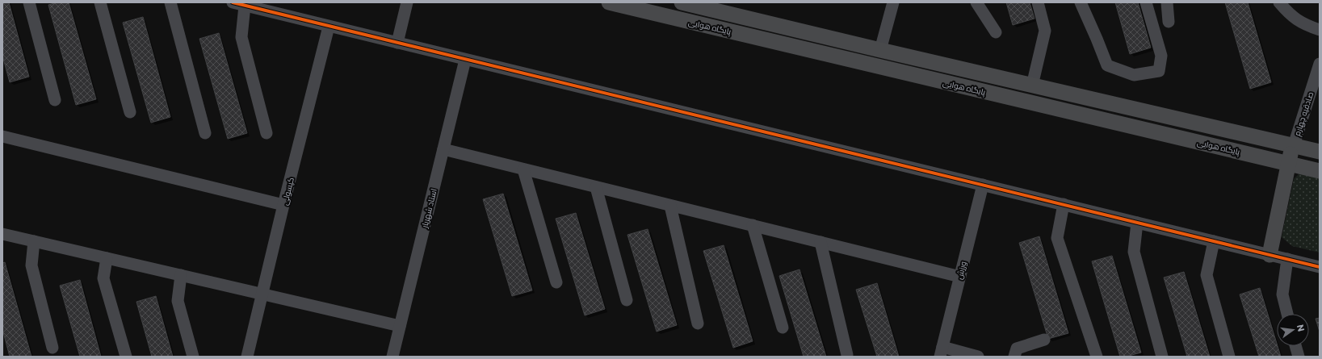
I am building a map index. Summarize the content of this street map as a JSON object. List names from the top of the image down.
{
  "streets": {
    "main road": ["پایگاه هوایی"],
    "street": [
      "صادقیه چهارم",
      "کپسولی",
      "استاد شهریار",
      "ورزش"
    ]
  },
  "crossings": [
    ["پایگاه هوایی", "صادقیه چهارم"]
  ],
  "north": "right"
}
